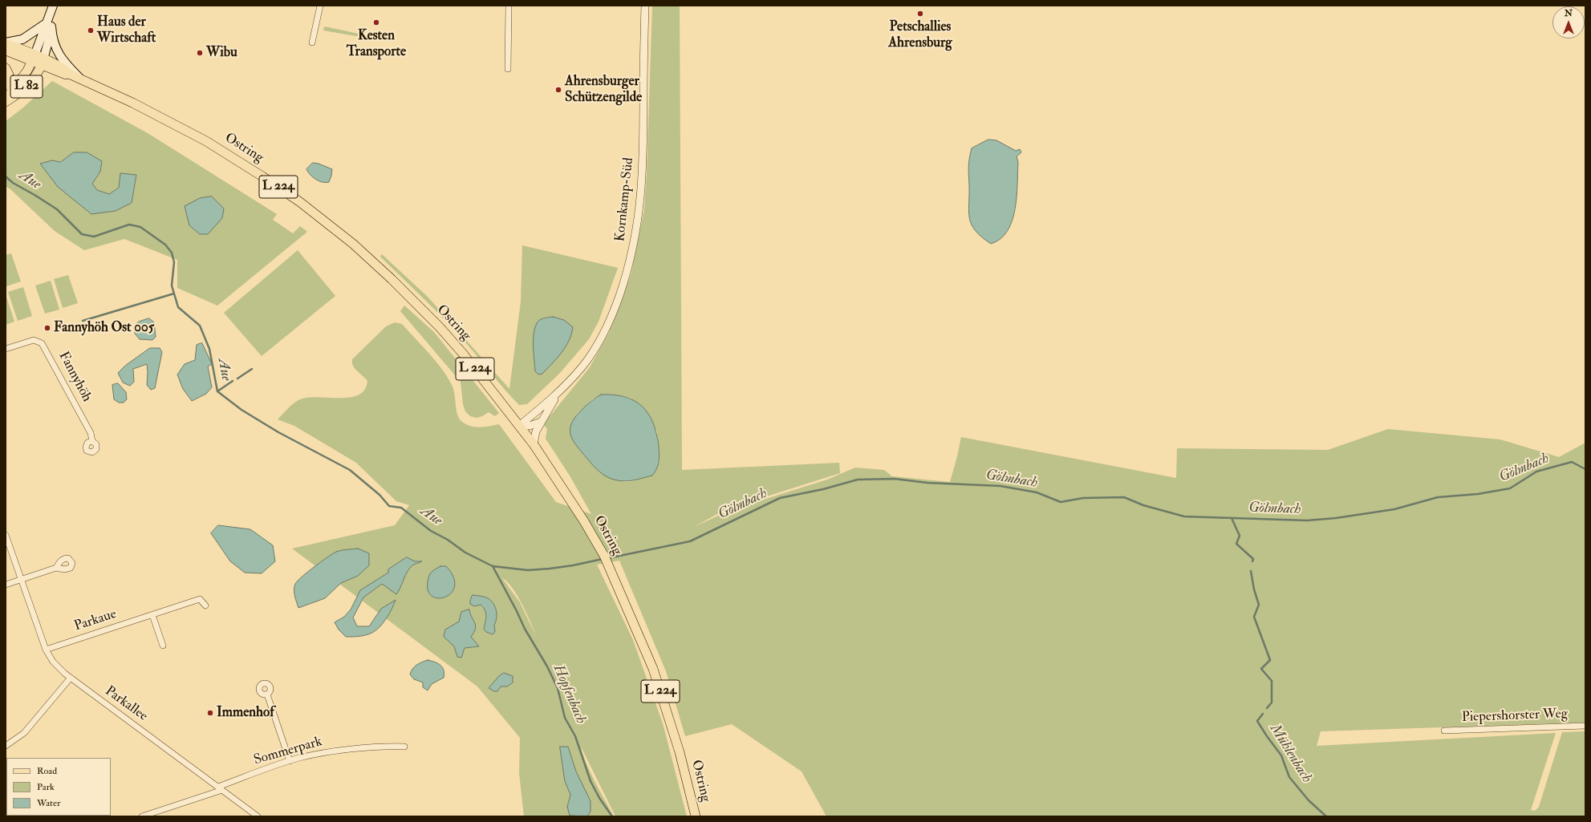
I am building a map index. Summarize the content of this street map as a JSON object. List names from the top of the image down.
{
  "streets": {
    "main road": ["L 82", "Ostring", "L 224"],
    "street": [
      "Kornkamp-Süd",
      "Fannyhöh",
      "Parkaue",
      "Parkallee",
      "Piepershorster Weg",
      "Sommerpark"
    ]
  },
  "crossings": [
    ["L 82", "Ostring"],
    ["Ostring", "Kornkamp-Süd"],
    ["Parkaue", "Parkallee"],
    ["Parkallee", "Sommerpark"]
  ],
  "water": [
    "Aue",
    "Gölmbach",
    "Hopfenbach",
    "Mühlenbach"
  ],
  "places": [
    "Petschallies Ahrensburg",
    "Kesten Transporte",
    "Haus der Wirtschaft",
    "Wibu",
    "Ahrensburger Schützengilde",
    "Fannyhöh Ost 005",
    "Immenhof"
  ],
  "legend": ["Road", "Park", "Water"],
  "north": "top"
}
